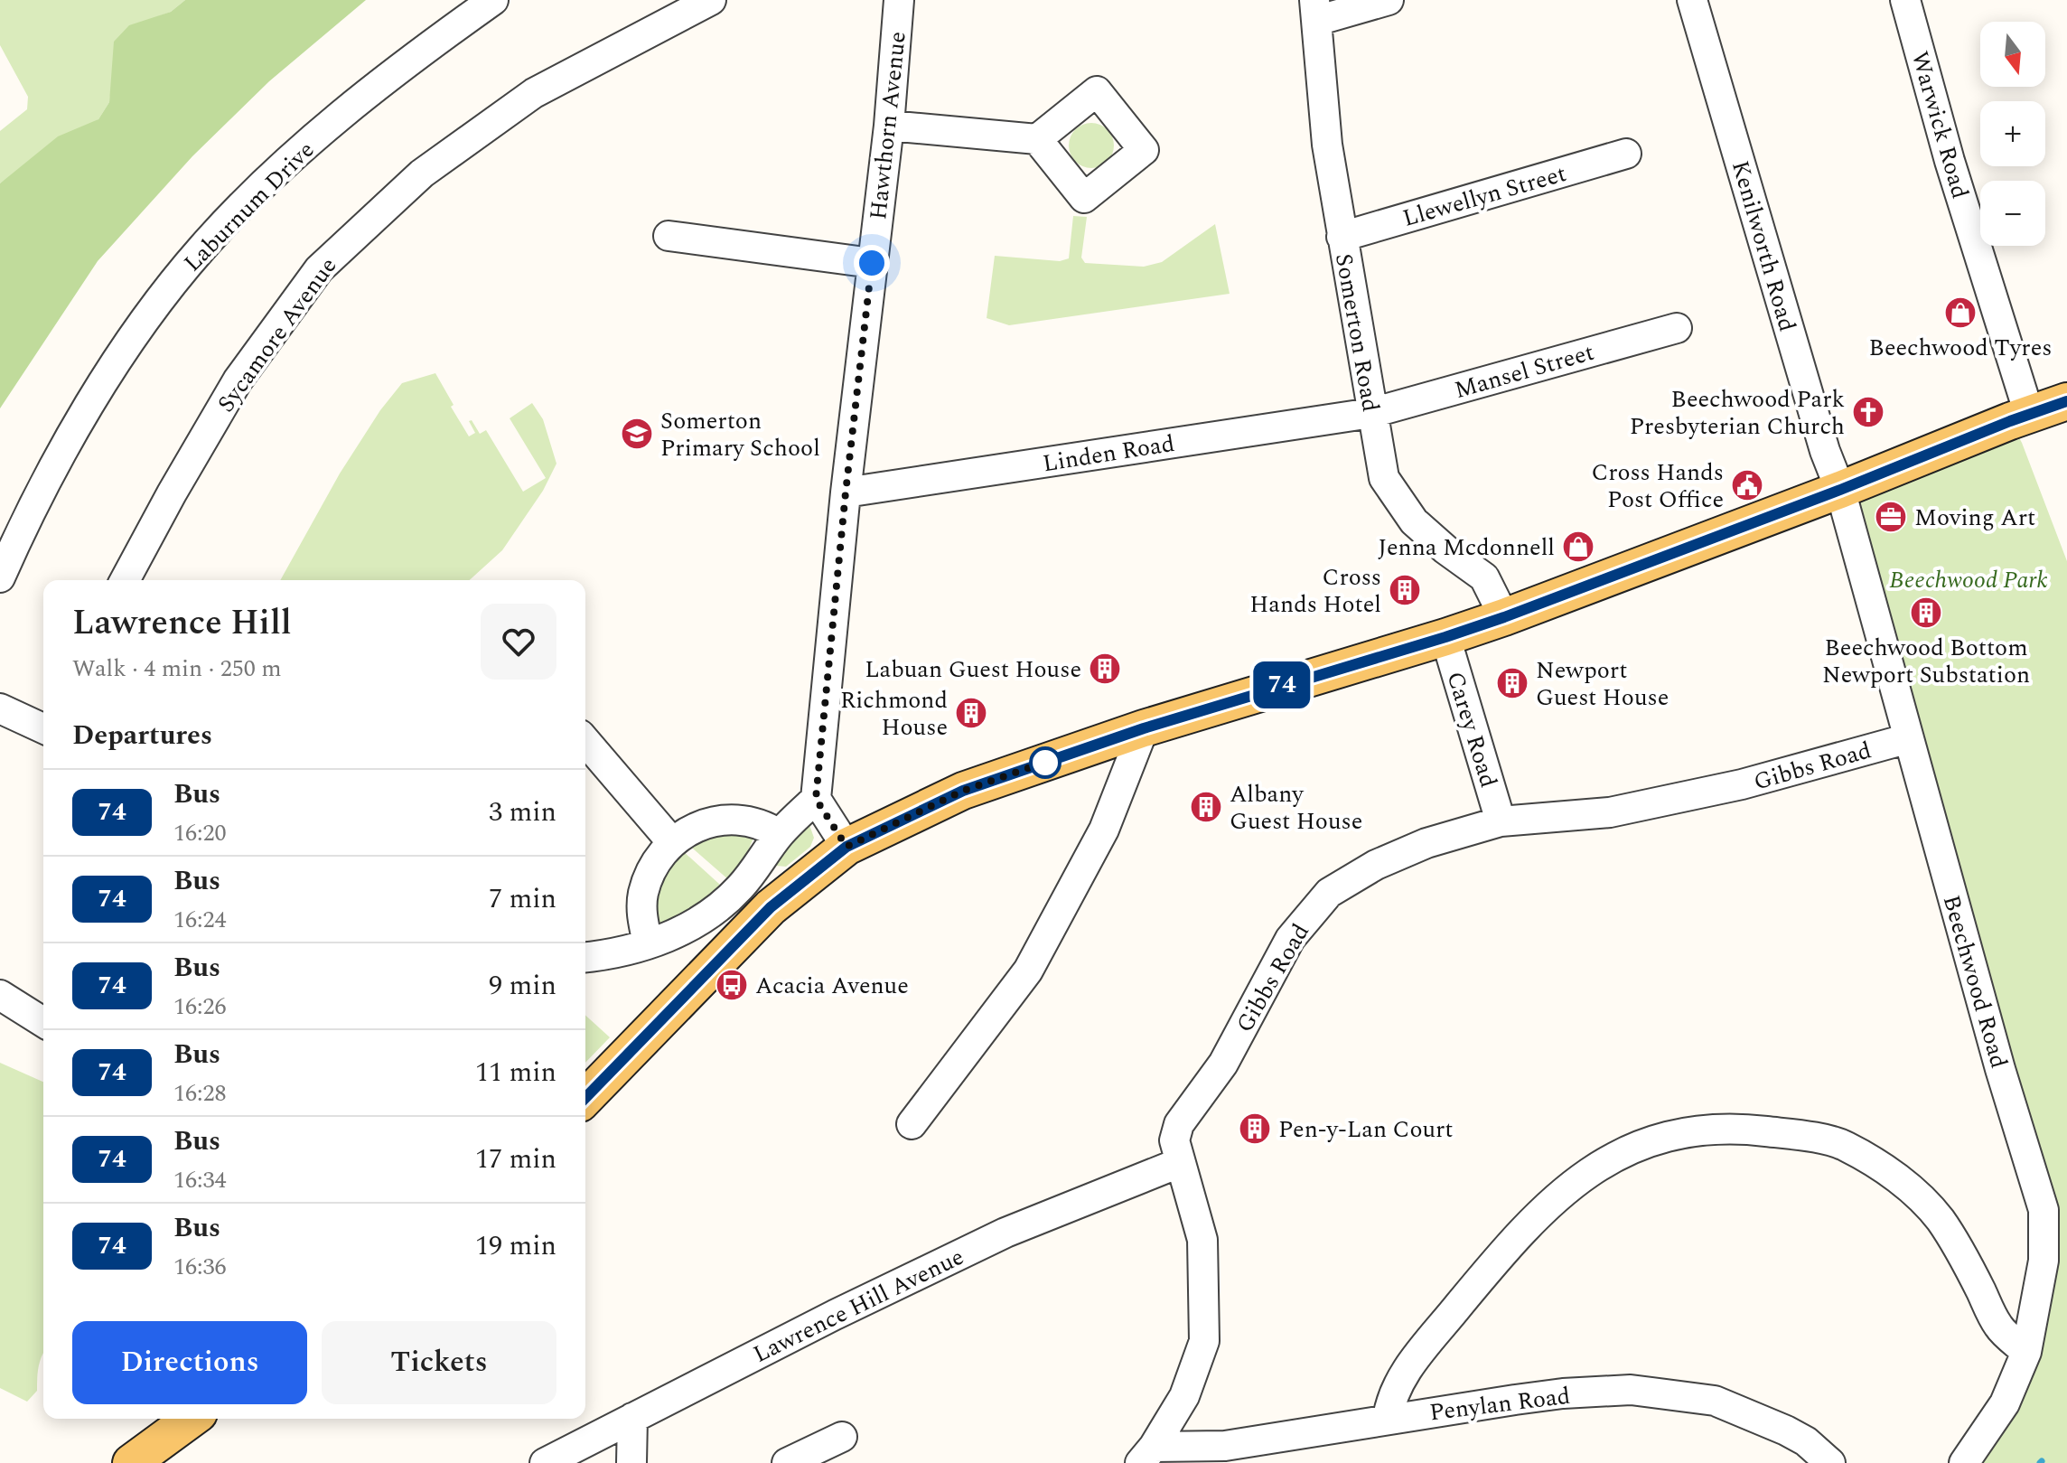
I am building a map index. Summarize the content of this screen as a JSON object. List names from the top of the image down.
{
  "streets": {
    "street": [
      "Warwick Road",
      "Hawthorn Avenue",
      "Llewellyn Street",
      "Laburnum Drive",
      "Kenilworth Road",
      "Somerton Road",
      "Sycamore Avenue",
      "Mansel Street",
      "Linden Road",
      "Carey Road",
      "Gibbs Road",
      "Beechwood Road",
      "Lawrence Hill Avenue",
      "Penylan Road"
    ]
  },
  "crossings": [
    ["Hawthorn Avenue", "Linden Road"],
    ["Llewellyn Street", "Somerton Road"],
    ["Kenilworth Road", "Beechwood Road"],
    ["Somerton Road", "Mansel Street"],
    ["Somerton Road", "Linden Road"],
    ["Mansel Street", "Linden Road"],
    ["Carey Road", "Gibbs Road"],
    ["Gibbs Road", "Beechwood Road"],
    ["Gibbs Road", "Lawrence Hill Avenue"],
    ["Gibbs Road", "Penylan Road"]
  ],
  "parks": ["Beechwood Park"],
  "places": {
    "shop": ["Beechwood Tyres", "Jenna Mcdonnell"],
    "church": ["Beechwood Park Presbyterian Church"],
    "school or university": ["Somerton Primary School"],
    "public building": ["Cross Hands Post Office"],
    "office": ["Moving Art"],
    "building": [
      "Cross Hands Hotel",
      "Beechwood Bottom Newport Substation",
      "Labuan Guest House",
      "Newport Guest House",
      "Richmond House",
      "Albany Guest House",
      "Pen-y-Lan Court"
    ],
    "bus stop": ["Acacia Avenue"]
  },
  "lines": ["bus line 74"],
  "north": "bottom",
  "page": {
    "on_map": "74",
    "map_buttons": ["+", "−"],
    "heading": [
      ["Lawrence Hill", "Walk · 4 min · 250 m"],
      "Departures"
    ],
    "list": [
      {
        "mark": "74",
        "name": "Bus",
        "note": "16:20",
        "value": "3 min"
      },
      {
        "mark": "74",
        "name": "Bus",
        "note": "16:24",
        "value": "7 min"
      },
      {
        "mark": "74",
        "name": "Bus",
        "note": "16:26",
        "value": "9 min"
      },
      {
        "mark": "74",
        "name": "Bus",
        "note": "16:28",
        "value": "11 min"
      },
      {
        "mark": "74",
        "name": "Bus",
        "note": "16:34",
        "value": "17 min"
      },
      {
        "mark": "74",
        "name": "Bus",
        "note": "16:36",
        "value": "19 min"
      }
    ],
    "buttons": ["Directions", "Tickets"]
  }
}
